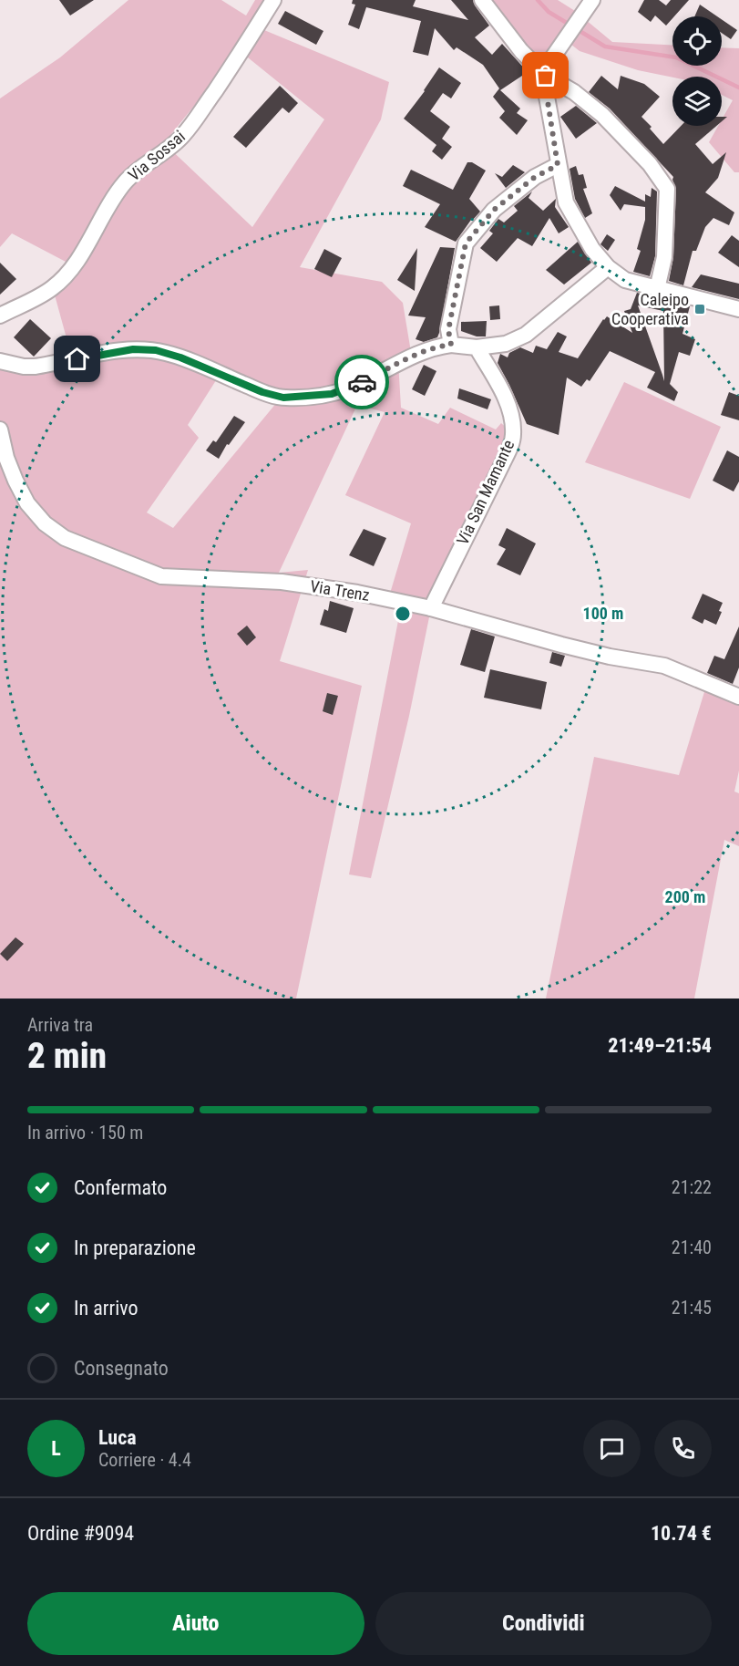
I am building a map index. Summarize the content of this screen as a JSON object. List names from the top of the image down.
{
  "streets": {
    "street": ["Via Sossai", "Via San Mamante", "Via Trenz"]
  },
  "crossings": [
    ["Via San Mamante", "Via Trenz"]
  ],
  "places": {
    "transit": ["Caleipo Cooperativa"]
  },
  "page": {
    "heading": ["2 min", "Arriva tra", "21:49–21:54"],
    "panel": [
      "Luca",
      "Corriere · 4.4",
      "Ordine #9094",
      "10.74 €"
    ],
    "bar": "In arrivo · 150 m",
    "list": [
      ["Confermato", "21:22"],
      ["In preparazione", "21:40"],
      ["In arrivo", "21:45"],
      "Consegnato"
    ],
    "round": "L",
    "buttons": ["Aiuto", "Condividi"]
  },
  "rings": ["100 m", "200 m"]
}
